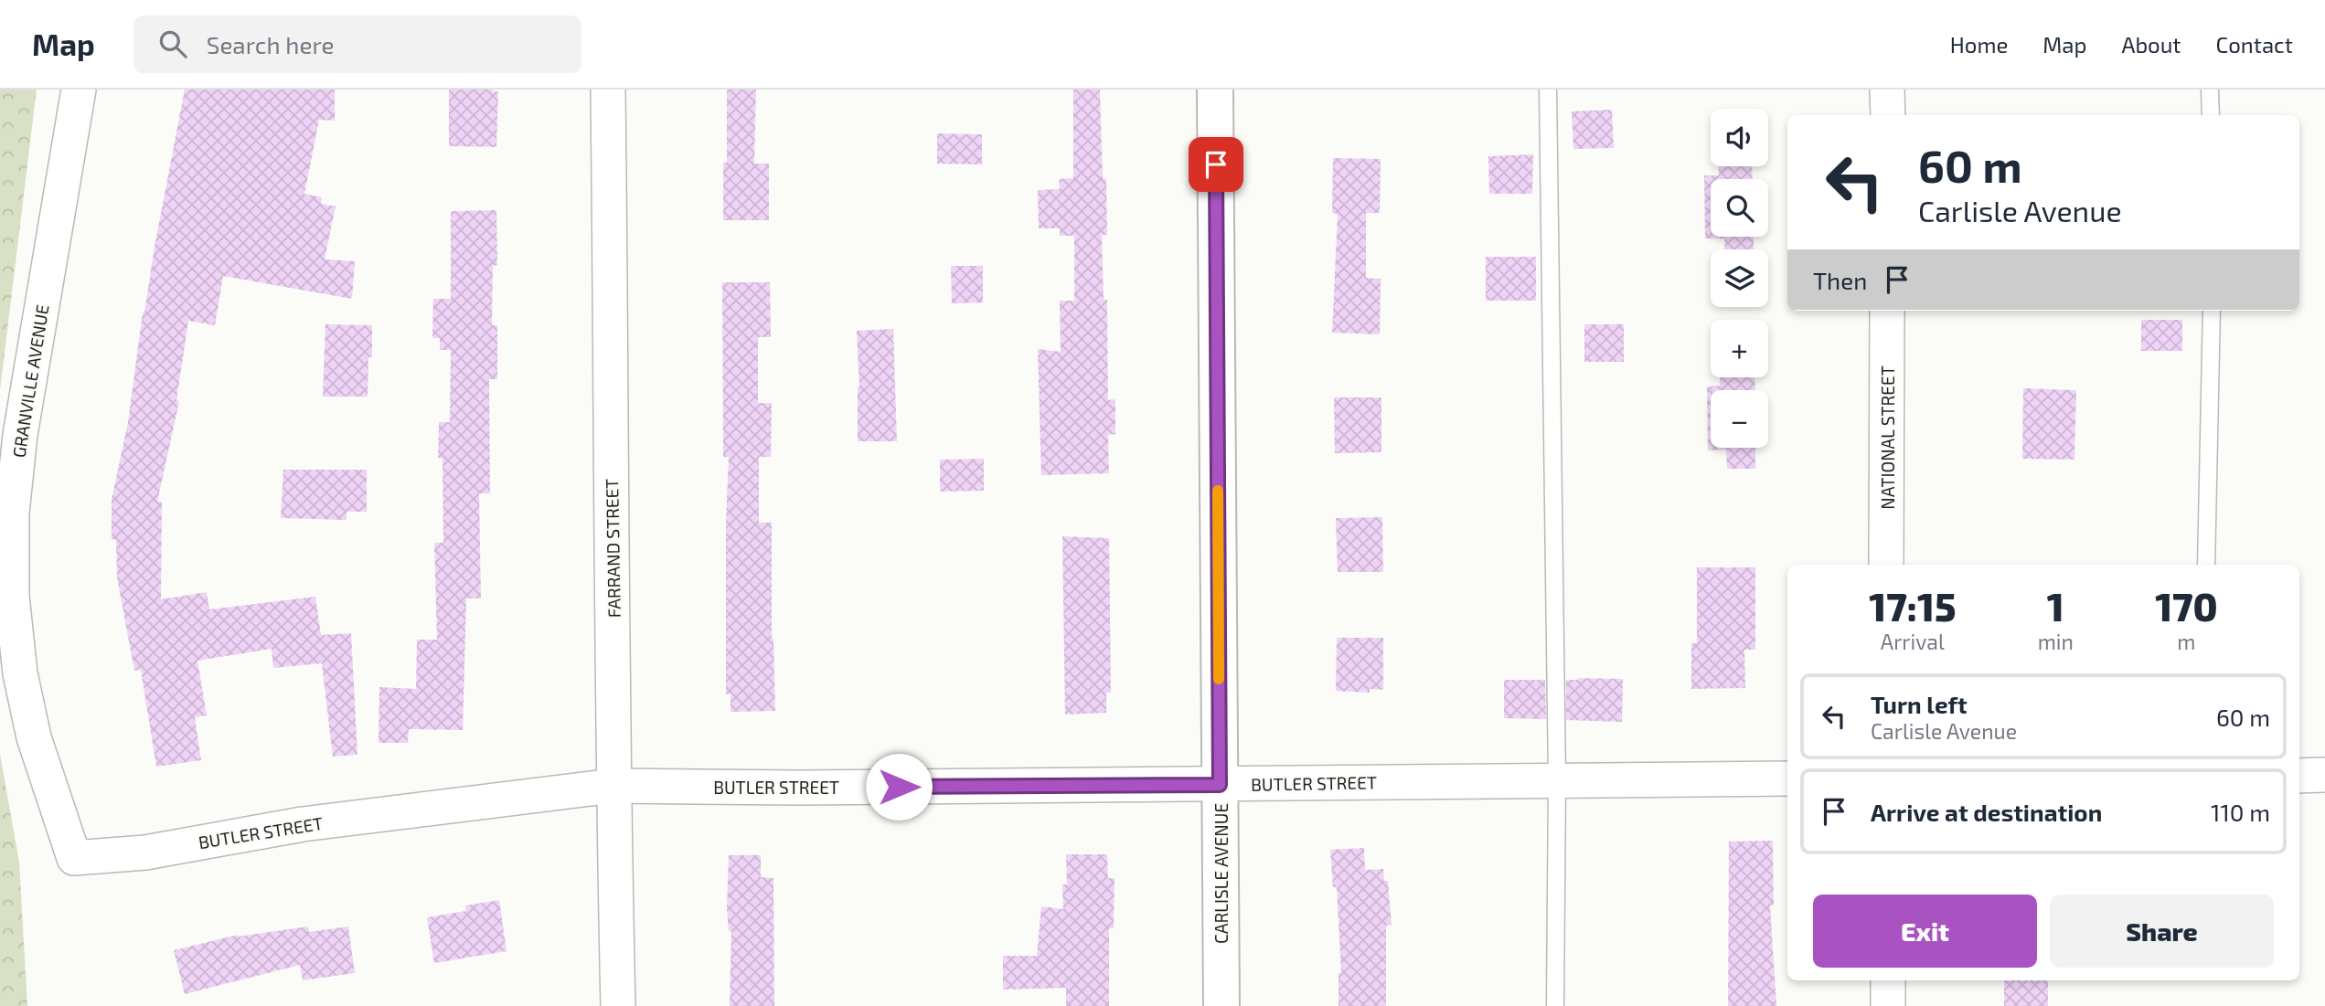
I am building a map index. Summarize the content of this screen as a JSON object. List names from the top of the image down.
{
  "streets": {
    "street": [
      "GRANVILLE AVENUE",
      "NATIONAL STREET",
      "FARRAND STREET",
      "BUTLER STREET",
      "CARLISLE AVENUE"
    ]
  },
  "crossings": [
    ["GRANVILLE AVENUE", "BUTLER STREET"],
    ["FARRAND STREET", "BUTLER STREET"],
    ["BUTLER STREET", "CARLISLE AVENUE"]
  ],
  "page": {
    "header": "Map",
    "search": "Search here",
    "nav": [
      "Home",
      "Map",
      "About",
      "Contact"
    ],
    "map_buttons": ["+", "−"],
    "turn": ["60 m", "Carlisle Avenue"],
    "then": "Then",
    "eta": [
      "17:15",
      "Arrival",
      "1",
      "min",
      "170",
      "m"
    ],
    "list": [
      {
        "name": "Turn left",
        "note": "Carlisle Avenue",
        "value": "60 m"
      },
      {
        "name": "Arrive at destination",
        "value": "110 m"
      }
    ],
    "buttons": ["Exit", "Share"]
  }
}
